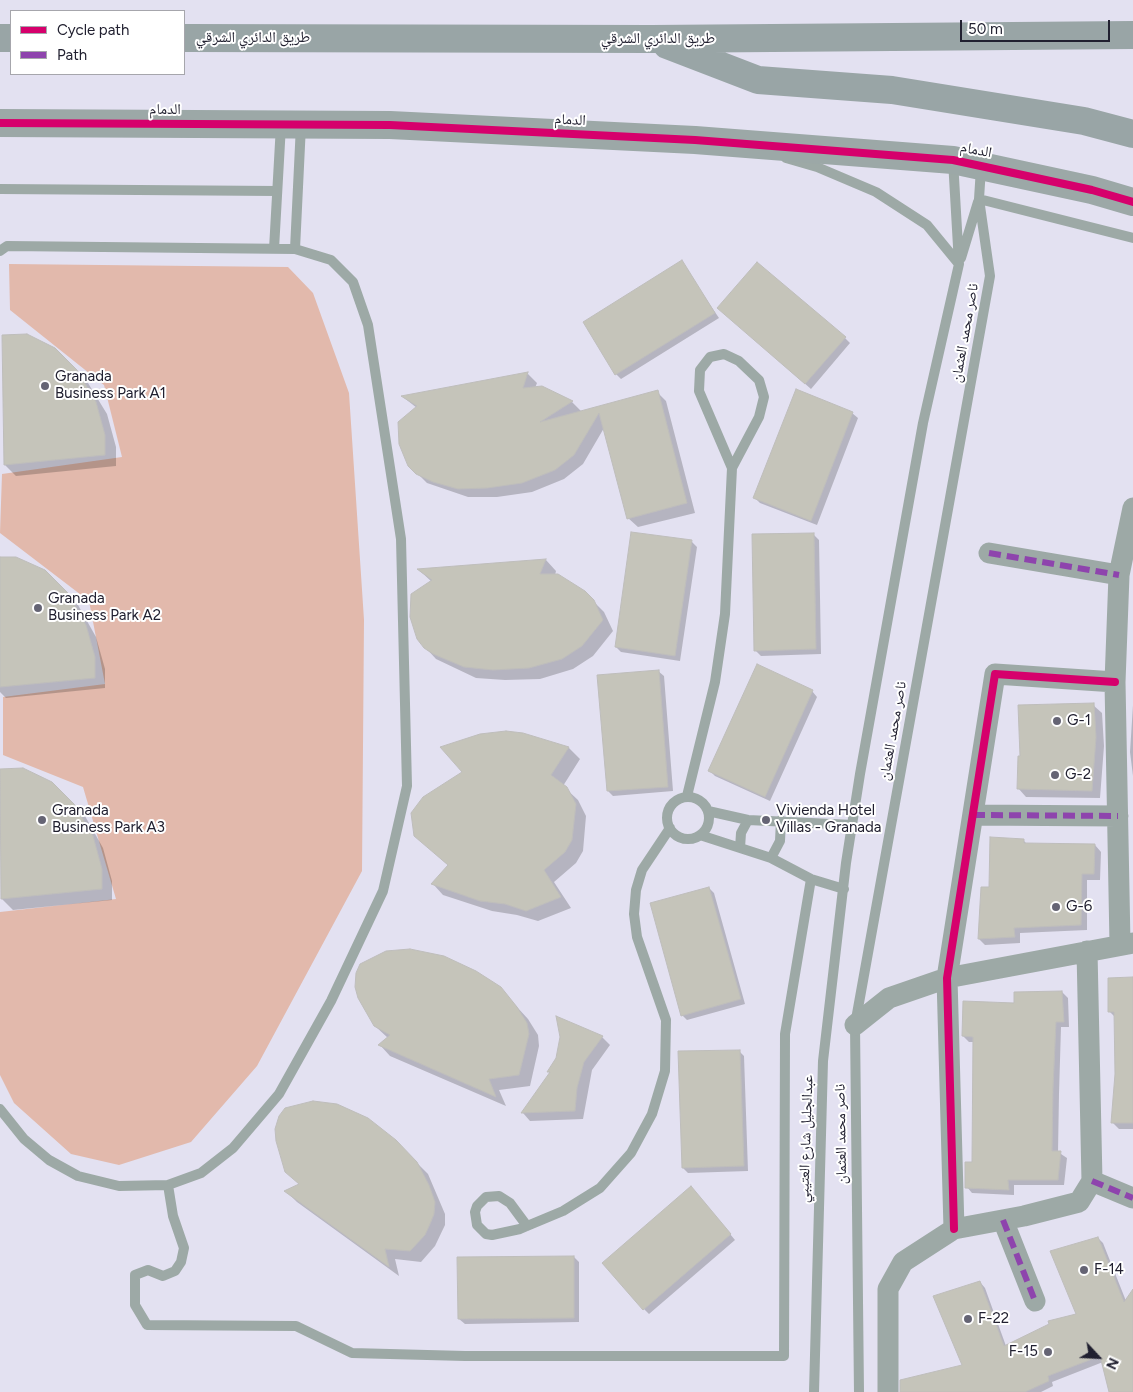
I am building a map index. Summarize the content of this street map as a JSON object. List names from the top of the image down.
{
  "streets": {
    "highway": ["طريق الدائري الشرقي"],
    "street": ["الدمام"],
    "lane": ["ناصر محمد العثمان", "عبدالجليل شارع العتيبي"]
  },
  "places": [
    "Granada Business Park A1",
    "Granada Business Park A2",
    "G-1",
    "G-2",
    "Granada Business Park A3",
    "Vivienda Hotel Villas - Granada",
    "G-6",
    "F-14",
    "F-22",
    "F-15"
  ],
  "legend": ["Cycle path", "Path"],
  "scale_bar": "50 m",
  "north": "bottom right"
}
